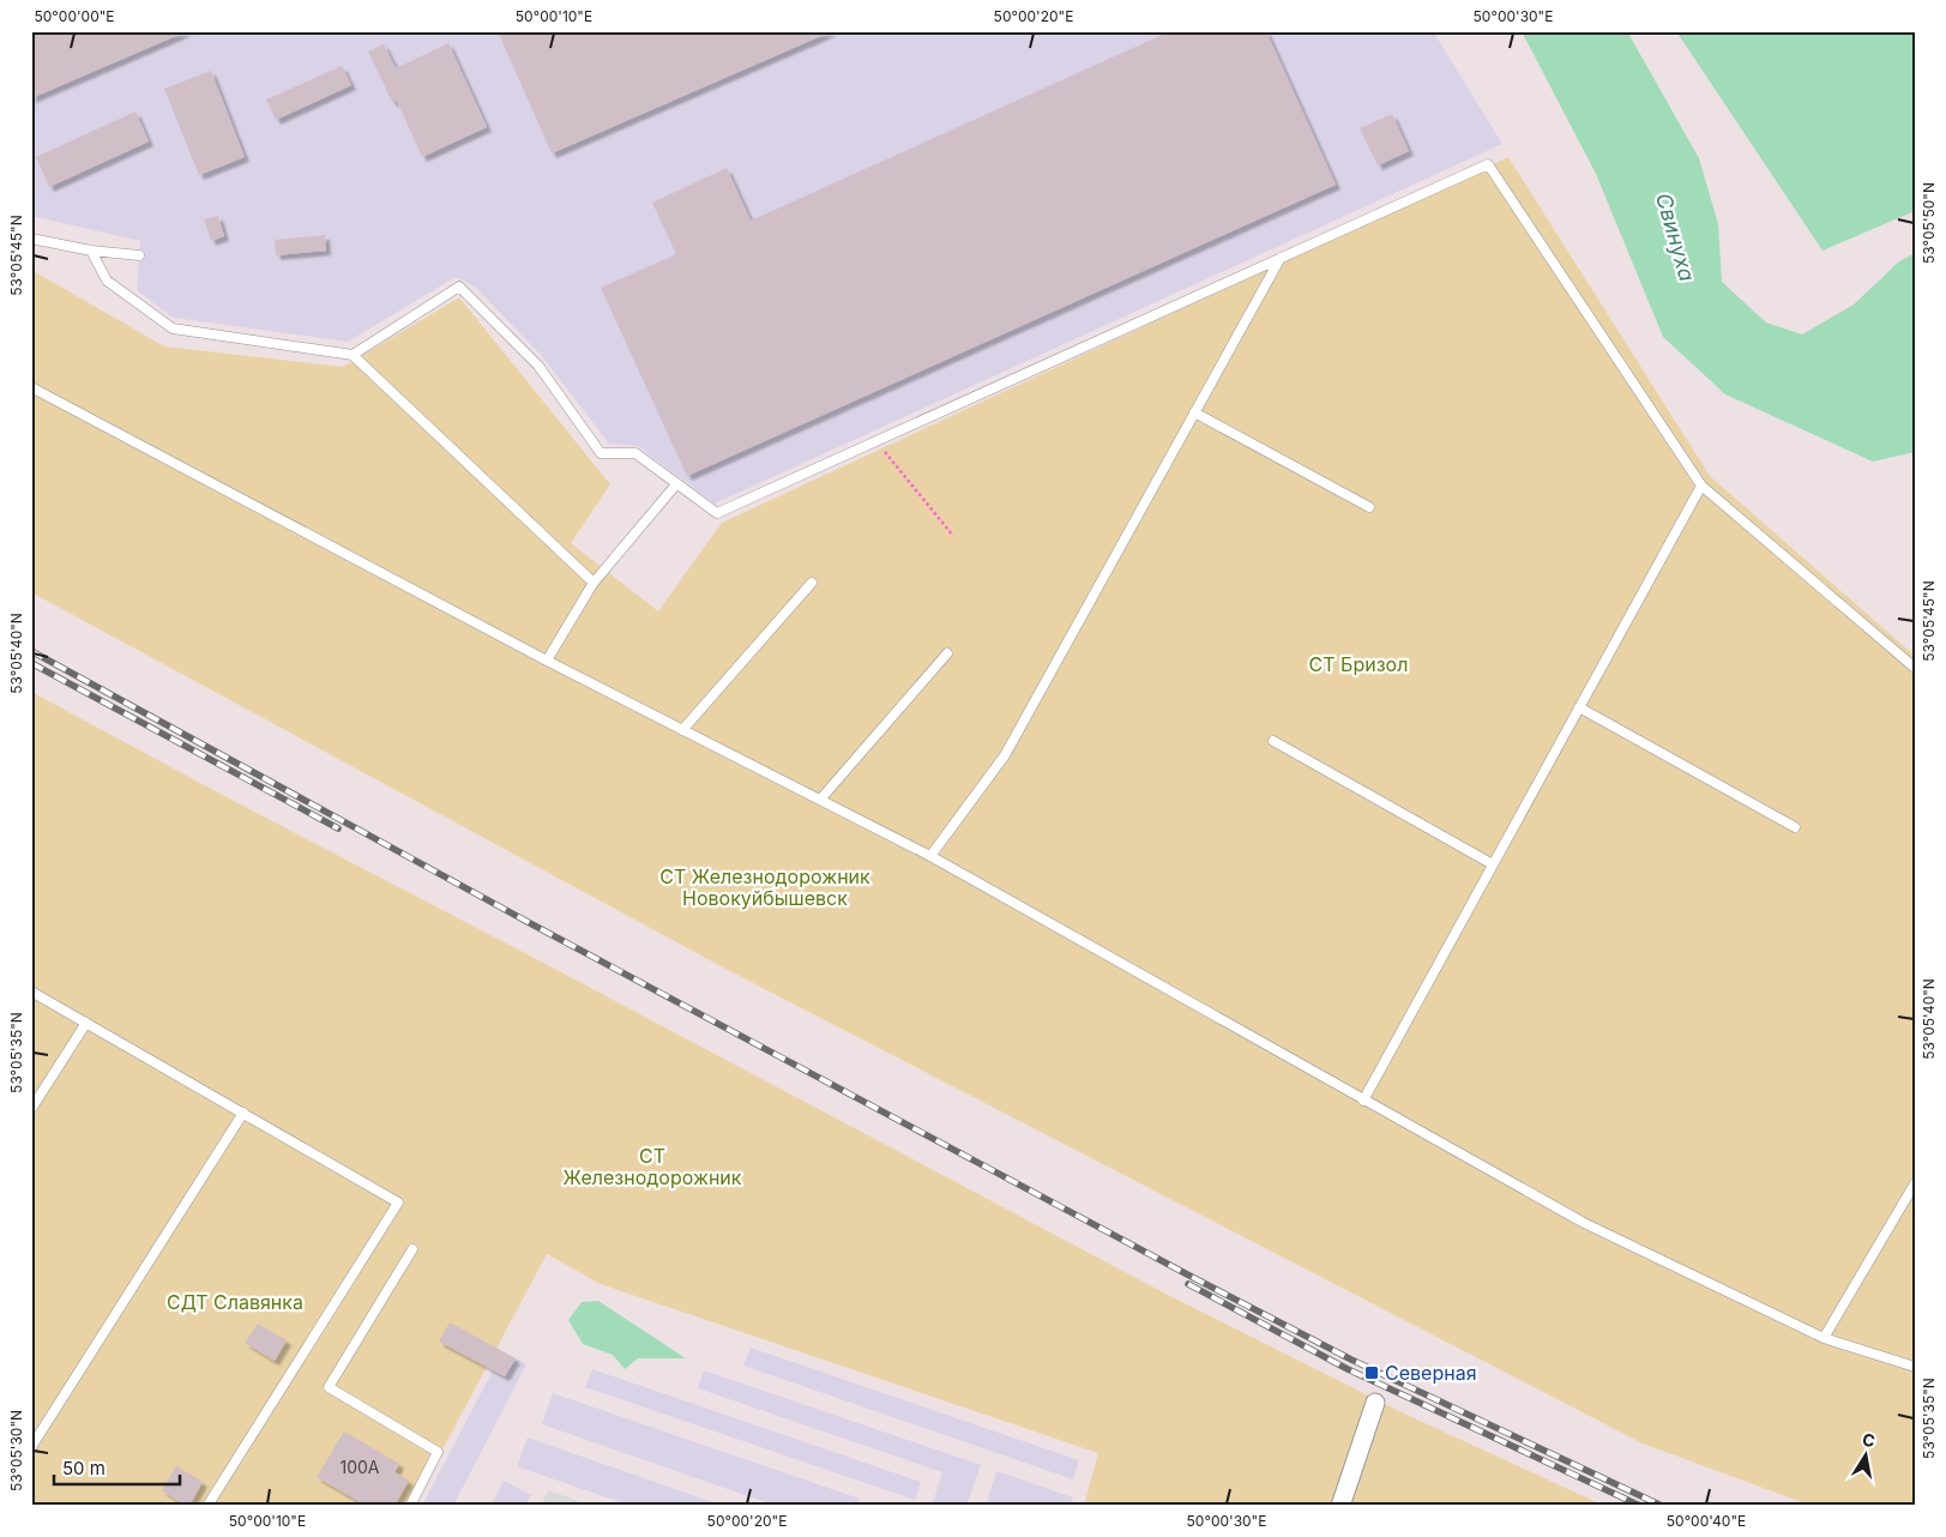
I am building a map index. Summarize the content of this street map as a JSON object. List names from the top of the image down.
{
  "water": ["Свинуха"],
  "parks": [
    "СТ Бризол",
    "СТ Железнодорожник Новокуйбышевск",
    "СТ Железнодорожник",
    "СДТ Славянка"
  ],
  "places": {
    "transit": ["Северная"]
  },
  "house_numbers": ["100А"],
  "scale_bar": "50 m",
  "north": "top",
  "coordinates": [
    "50°00'00\"E",
    "50°00'10\"E",
    "50°00'20\"E",
    "50°00'30\"E",
    "53°05'50\"N",
    "53°05'45\"N",
    "53°05'40\"N",
    "53°05'35\"N",
    "53°05'30\"N",
    "50°00'40\"E"
  ]
}
